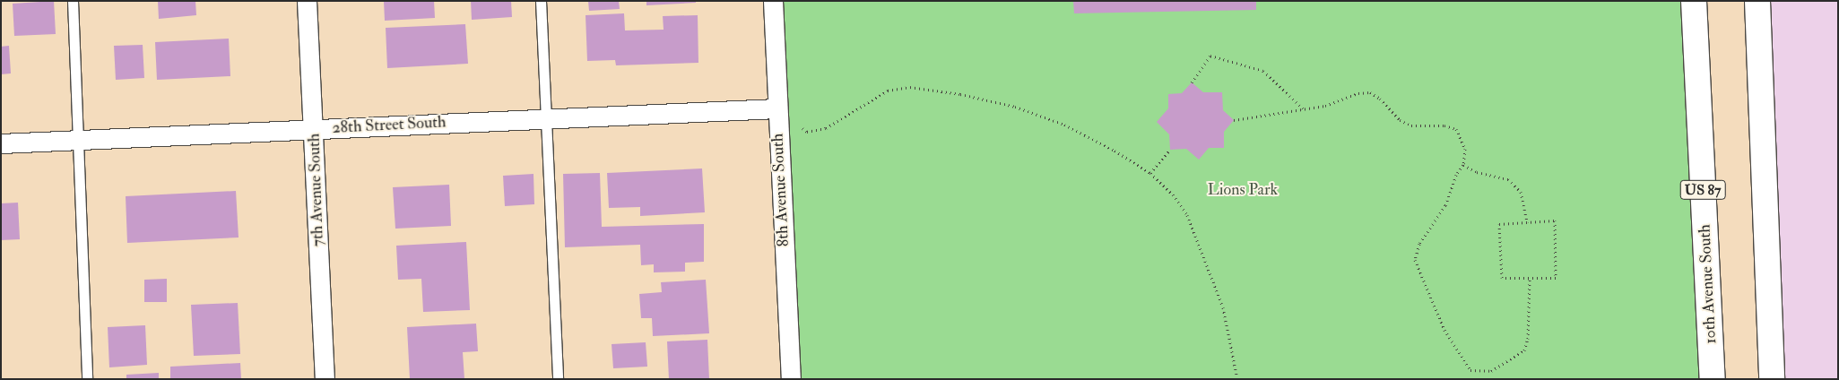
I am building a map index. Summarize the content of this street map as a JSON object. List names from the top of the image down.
{
  "streets": {
    "highway": ["US 87", "10th Avenue South"],
    "street": ["28th Street South", "7th Avenue South", "8th Avenue South"]
  },
  "crossings": [
    ["28th Street South", "7th Avenue South"],
    ["28th Street South", "8th Avenue South"]
  ],
  "parks": ["Lions Park"]
}
